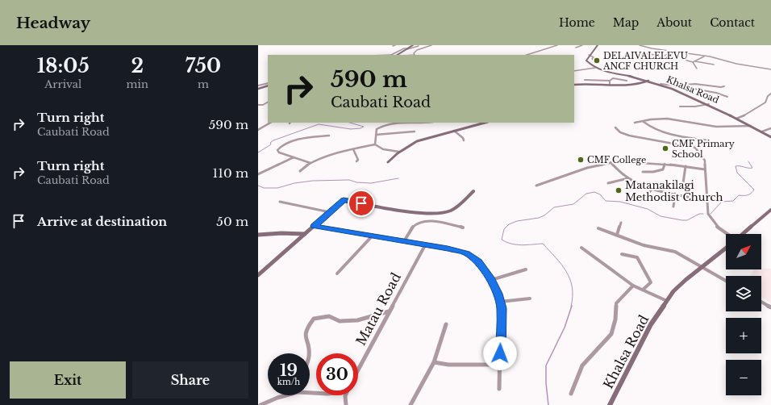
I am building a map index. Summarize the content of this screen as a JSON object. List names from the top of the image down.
{
  "streets": {
    "main road": ["Khalsa Road"],
    "street": ["Matau Road"]
  },
  "places": [
    "DELAIVALELEVU ANCF CHURCH",
    "CMF Primary School",
    "CMF College",
    "Matanakilagi Methodist Church"
  ],
  "north": "top right",
  "page": {
    "header": "Headway",
    "nav": [
      "Home",
      "Map",
      "About",
      "Contact"
    ],
    "eta": [
      "18:05",
      "Arrival",
      "2",
      "min",
      "750",
      "m"
    ],
    "turn": ["590 m", "Caubati Road"],
    "list": [
      {
        "name": "Turn right",
        "note": "Caubati Road",
        "value": "590 m"
      },
      {
        "name": "Turn right",
        "note": "Caubati Road",
        "value": "110 m"
      },
      {
        "name": "Arrive at destination",
        "value": "50 m"
      }
    ],
    "map_buttons": ["+", "−"],
    "speed": "19 km/h",
    "limit": "30",
    "buttons": ["Exit", "Share"]
  }
}
